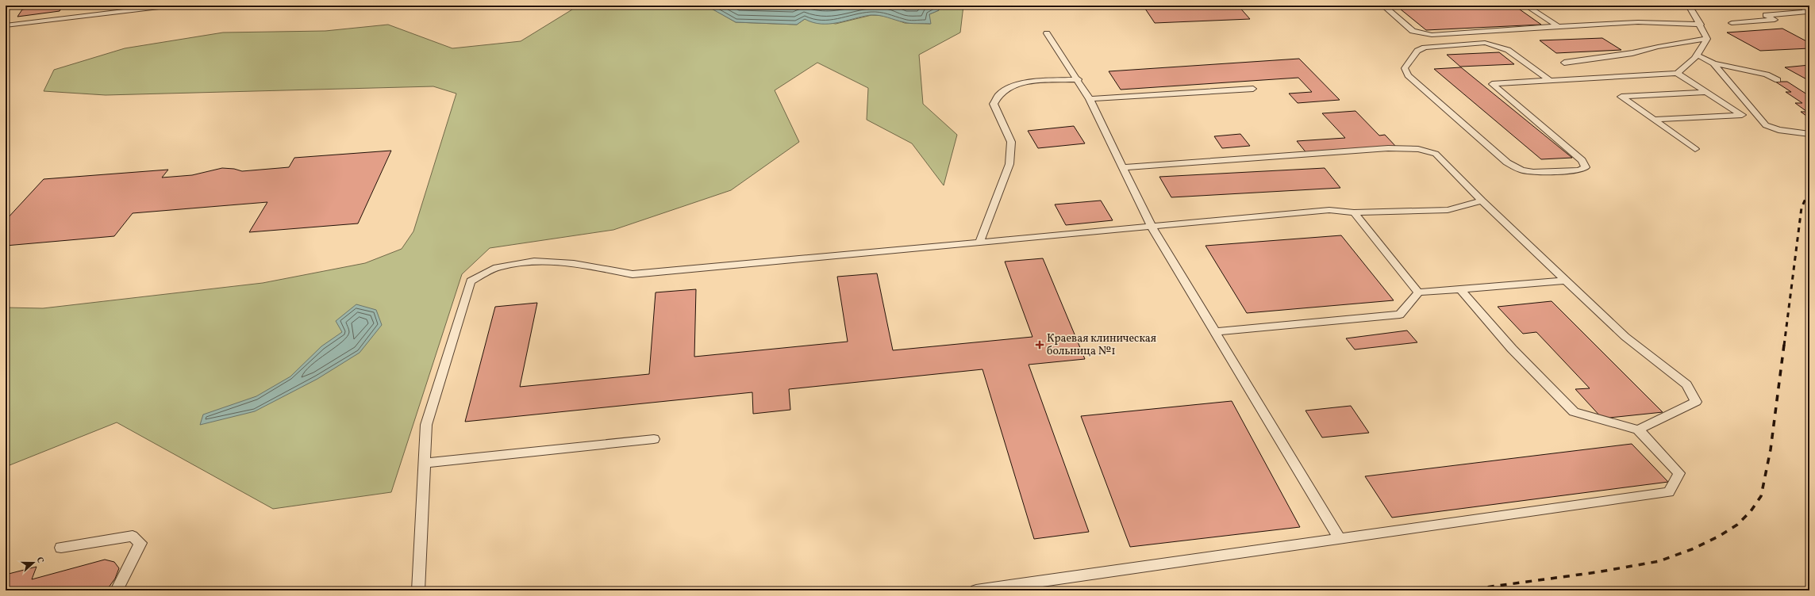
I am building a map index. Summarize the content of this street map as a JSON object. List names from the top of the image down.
{
  "places": {
    "health": ["Краевая клиническая больница №1"]
  },
  "north": "right"
}
